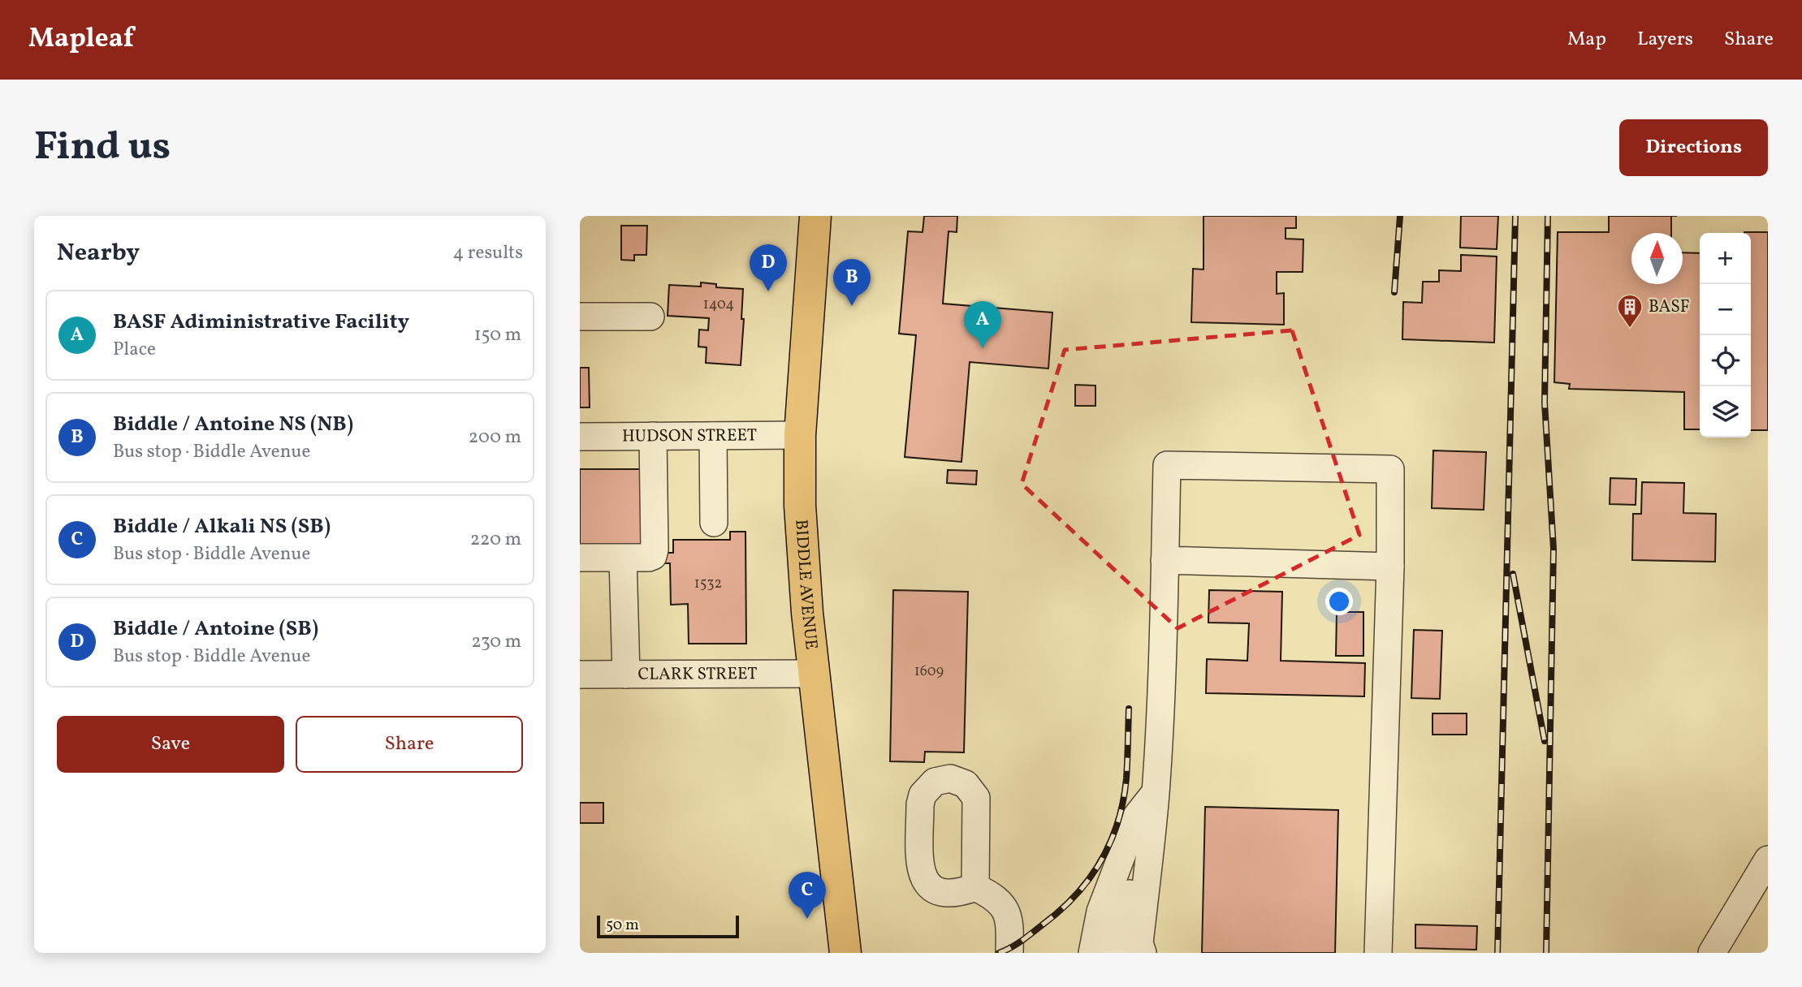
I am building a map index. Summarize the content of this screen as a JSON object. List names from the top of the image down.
{
  "streets": {
    "main road": ["BIDDLE AVENUE"],
    "street": ["HUDSON STREET", "CLARK STREET"]
  },
  "crossings": [
    ["HUDSON STREET", "BIDDLE AVENUE"],
    ["BIDDLE AVENUE", "CLARK STREET"]
  ],
  "places": {
    "building": ["BASF"]
  },
  "house_numbers": ["1404", "1532", "1609"],
  "scale_bar": "50 m",
  "north": "top",
  "page": {
    "header": "Mapleaf",
    "nav": ["Map", "Layers", "Share"],
    "buttons": [
      "Directions",
      ["Save", "Share"]
    ],
    "title": "Find us",
    "heading": ["Nearby", "4 results"],
    "map_buttons": ["+", "−"],
    "pins": [
      "D",
      "B",
      "A",
      "C"
    ],
    "list": [
      {
        "mark": "A",
        "name": "BASF Adiministrative Facility",
        "note": "Place",
        "value": "150 m"
      },
      {
        "mark": "B",
        "name": "Biddle / Antoine NS (NB)",
        "note": "Bus stop · Biddle Avenue",
        "value": "200 m"
      },
      {
        "mark": "C",
        "name": "Biddle / Alkali NS (SB)",
        "note": "Bus stop · Biddle Avenue",
        "value": "220 m"
      },
      {
        "mark": "D",
        "name": "Biddle / Antoine (SB)",
        "note": "Bus stop · Biddle Avenue",
        "value": "230 m"
      }
    ],
    "scale": "50 m"
  }
}
